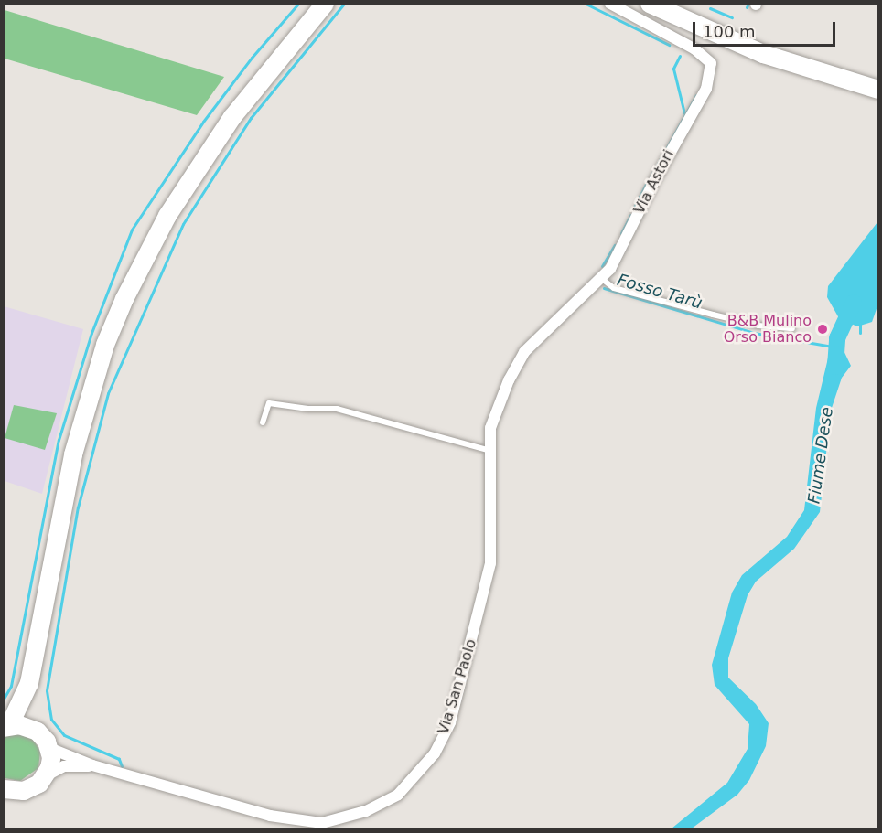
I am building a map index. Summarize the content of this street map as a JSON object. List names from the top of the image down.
{
  "streets": {
    "street": ["Via Astori", "Via San Paolo"]
  },
  "crossings": [
    ["Via Astori", "Via San Paolo"]
  ],
  "water": ["Fosso Tarù", "Fiume Dese"],
  "places": ["B&B Mulino Orso Bianco"],
  "scale_bar": "100 m"
}
